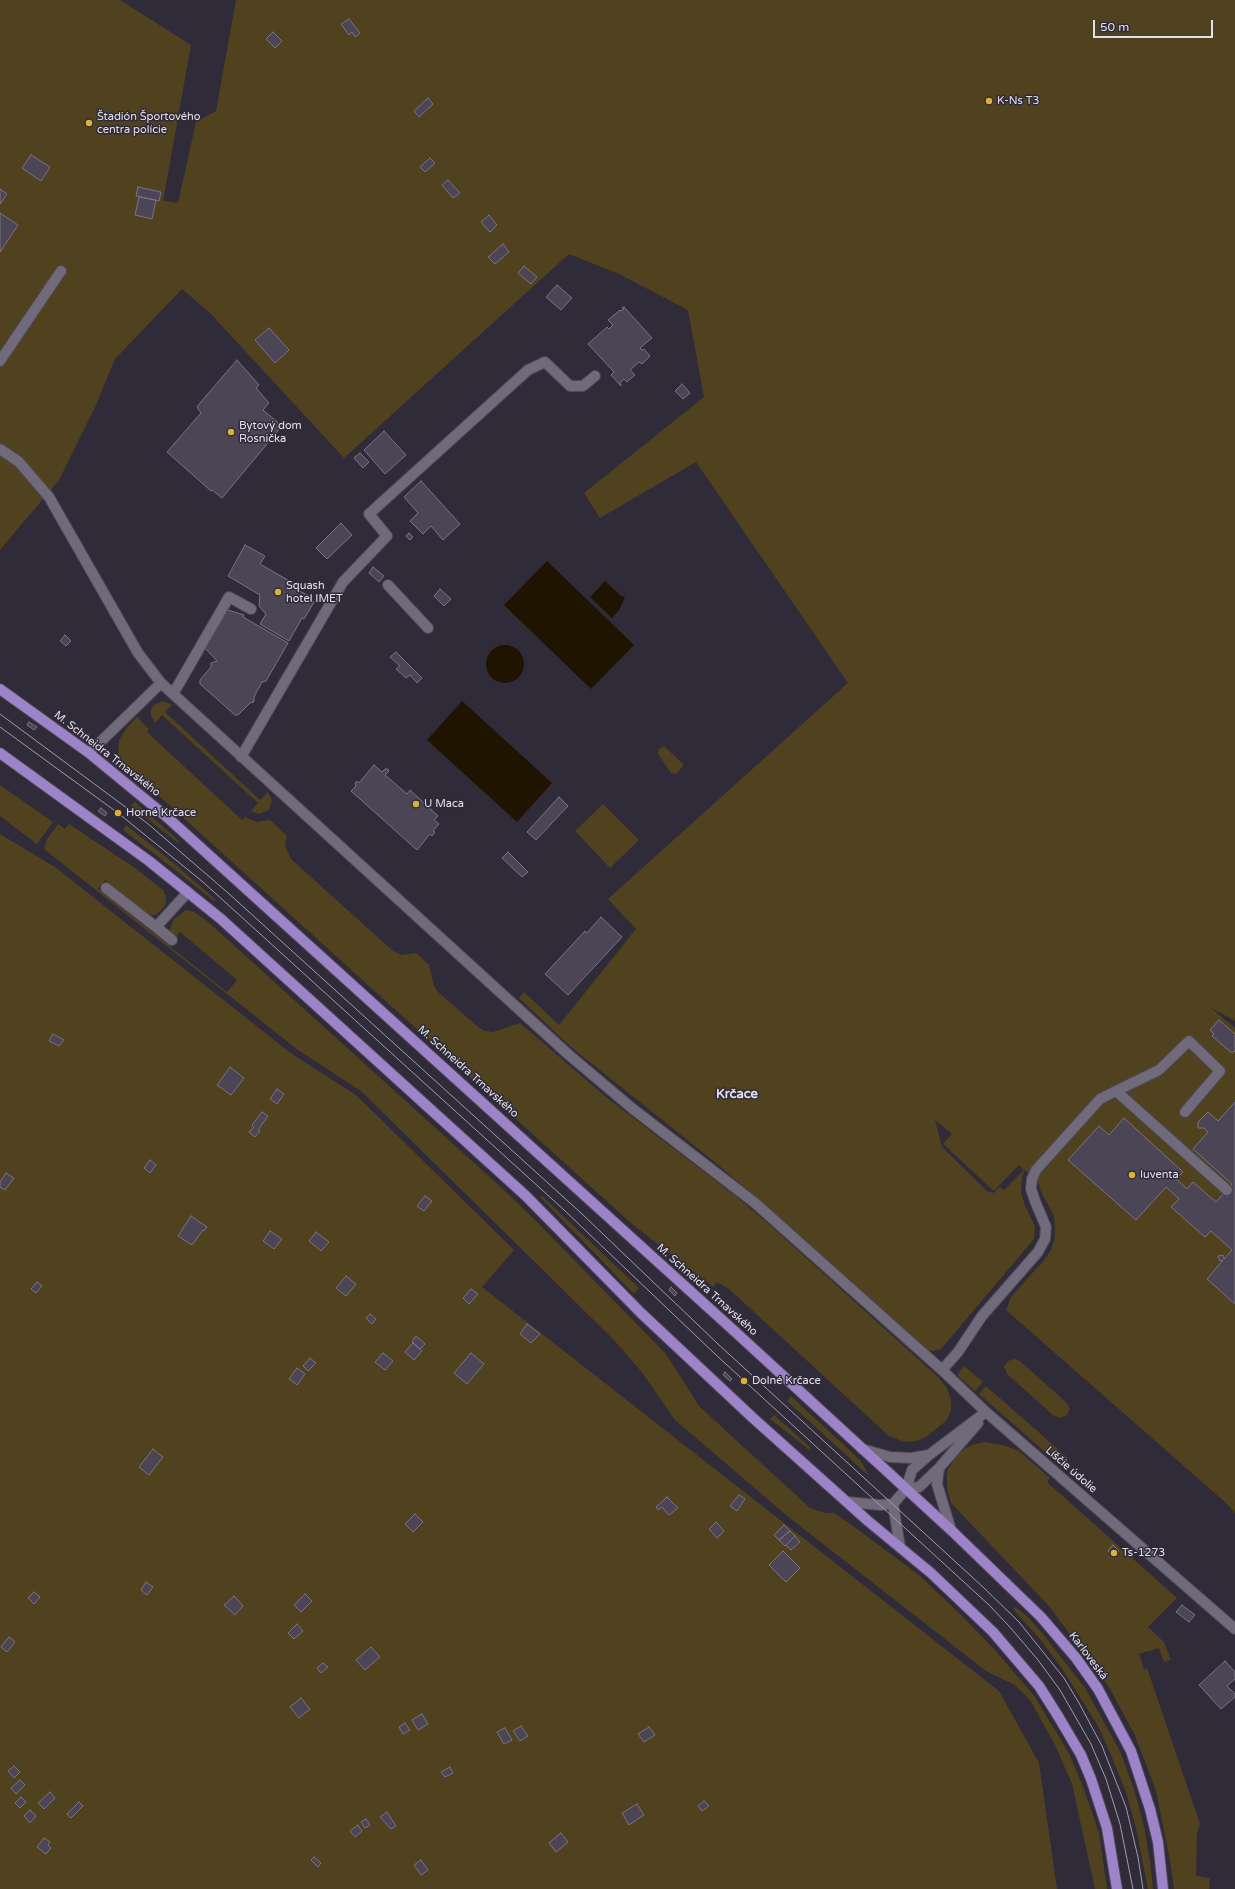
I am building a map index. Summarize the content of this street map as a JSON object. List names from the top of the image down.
{
  "streets": {
    "main road": ["M. Schneidra Trnavského", "Karloveská"],
    "street": ["Líščie údolie"]
  },
  "crossings": [
    ["M. Schneidra Trnavského", "Karloveská"]
  ],
  "districts": ["Krčace"],
  "places": [
    "K-Ns T3",
    "Štadión Športového centra polície",
    "Bytový dom Rosnička",
    "Squash hotel IMET",
    "U Maca",
    "Horné Krčace",
    "Iuventa",
    "Dolné Krčace",
    "Ts-1273"
  ],
  "scale_bar": "50 m"
}
